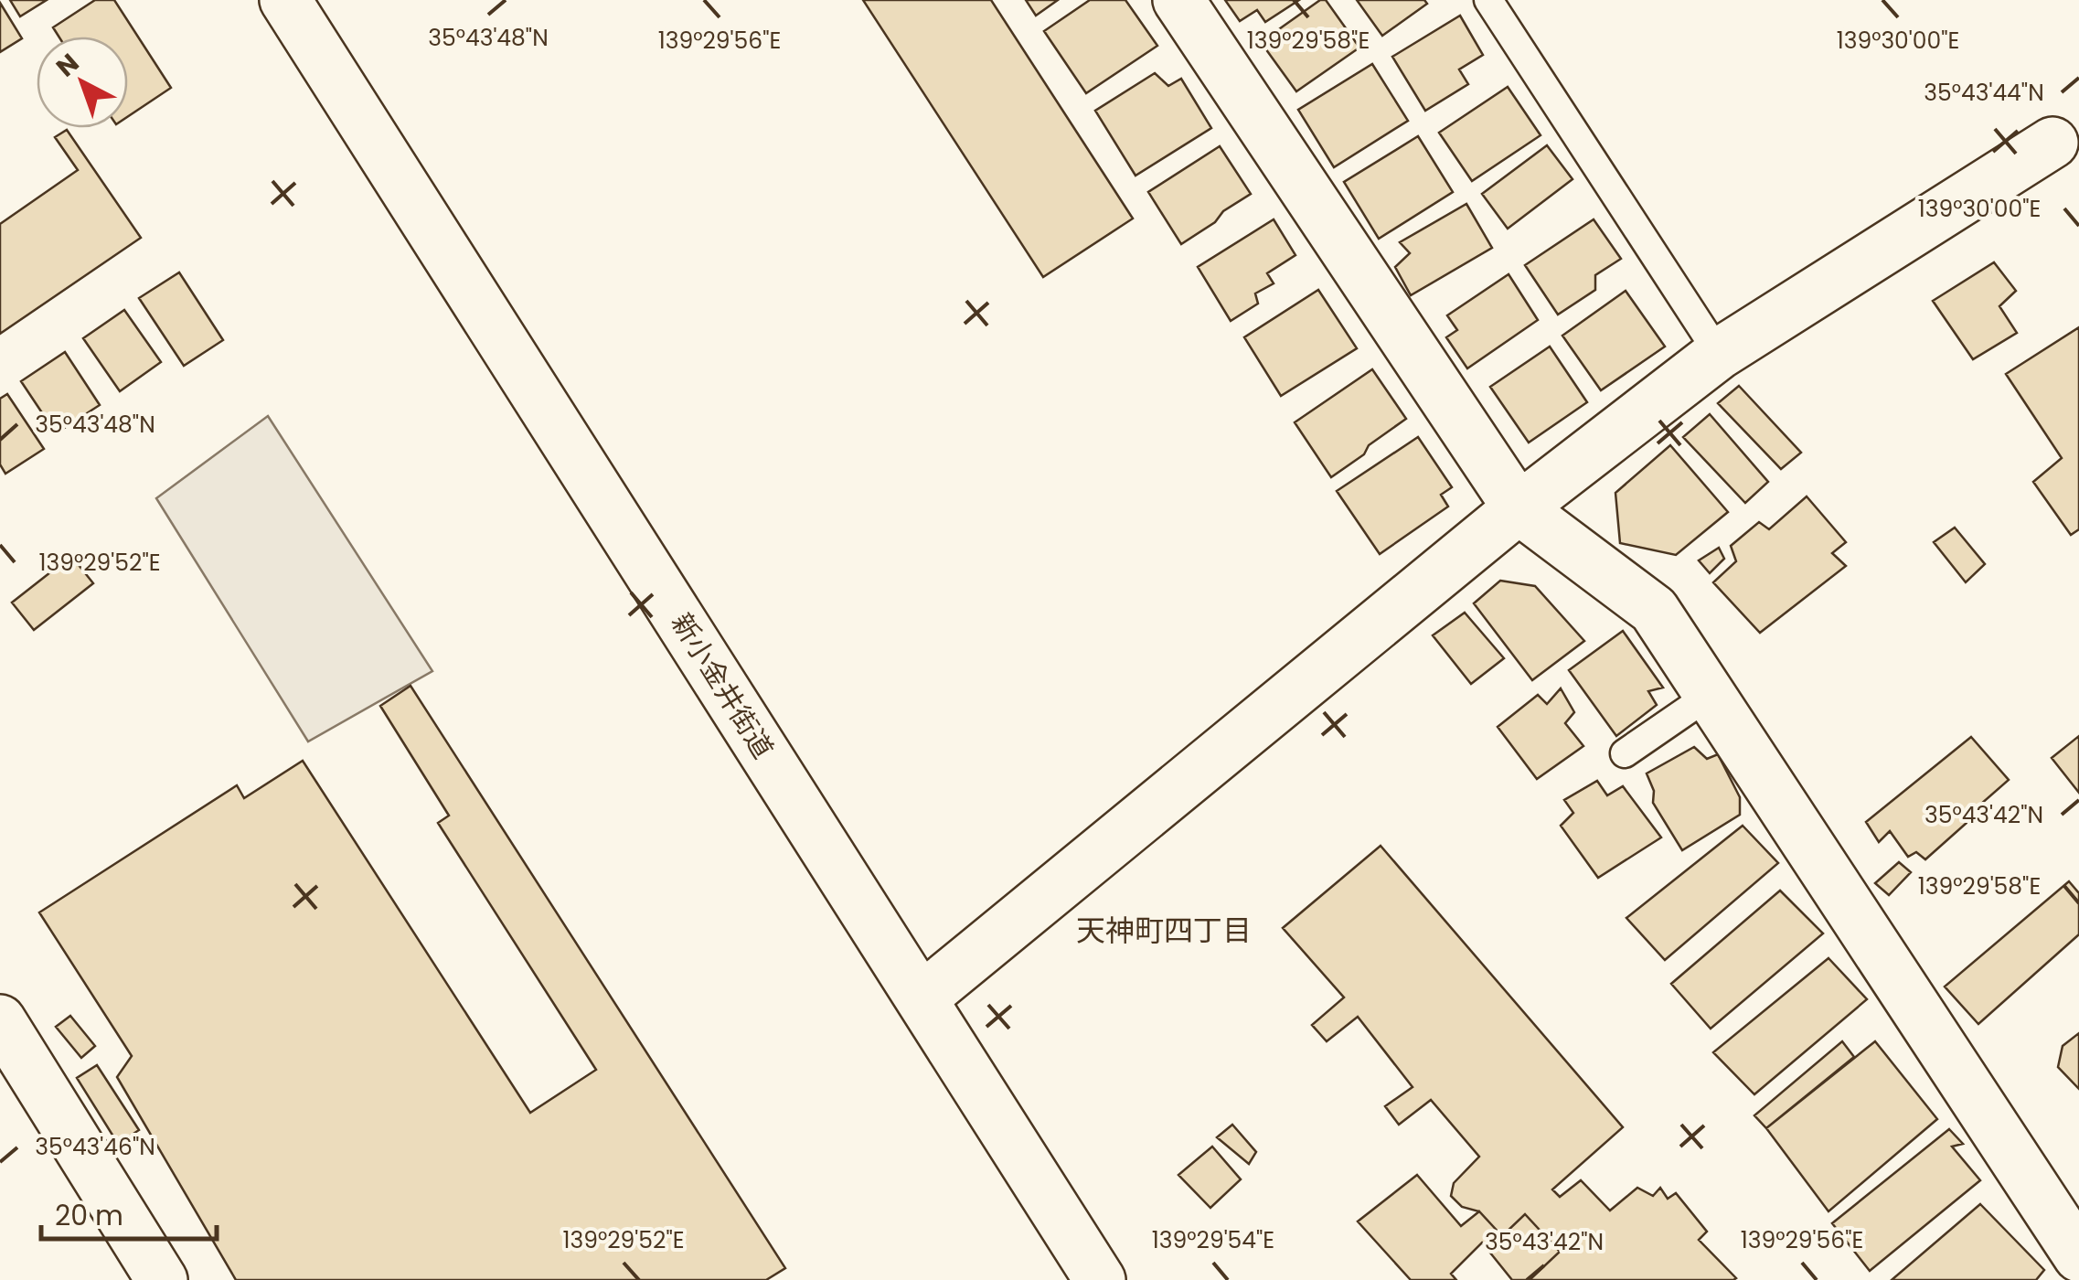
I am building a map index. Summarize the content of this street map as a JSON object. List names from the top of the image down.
{
  "streets": {
    "street": ["新小金井街道"]
  },
  "districts": ["天神町四丁目"],
  "scale_bar": "20 m",
  "north": "top left",
  "coordinates": [
    "35°43'48\"N",
    "139°29'56\"E",
    "139°29'58\"E",
    "139°30'00\"E",
    "35°43'44\"N",
    "139°29'52\"E",
    "35°43'42\"N",
    "35°43'46\"N",
    "139°29'54\"E"
  ]
}
